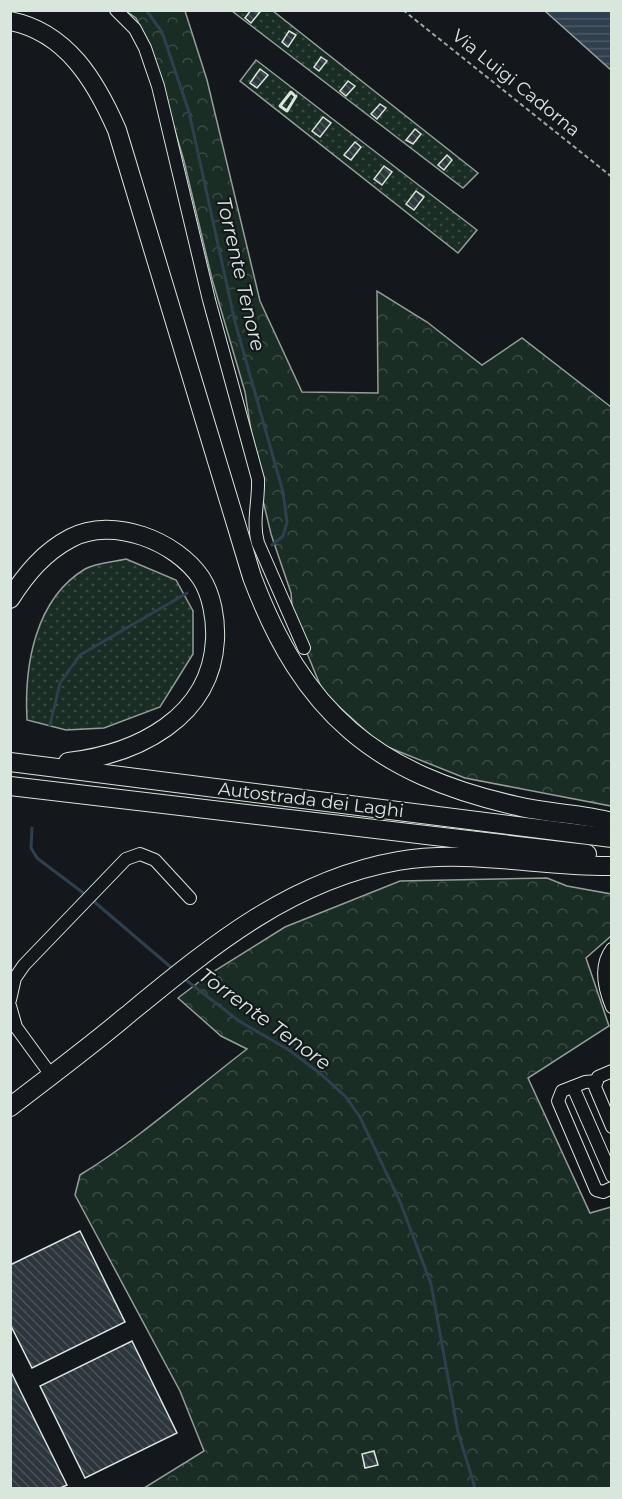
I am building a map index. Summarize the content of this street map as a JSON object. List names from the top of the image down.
{
  "streets": {
    "highway": ["Autostrada dei Laghi"],
    "path": ["Via Luigi Cadorna"]
  },
  "water": ["Torrente Tenore"]
}
